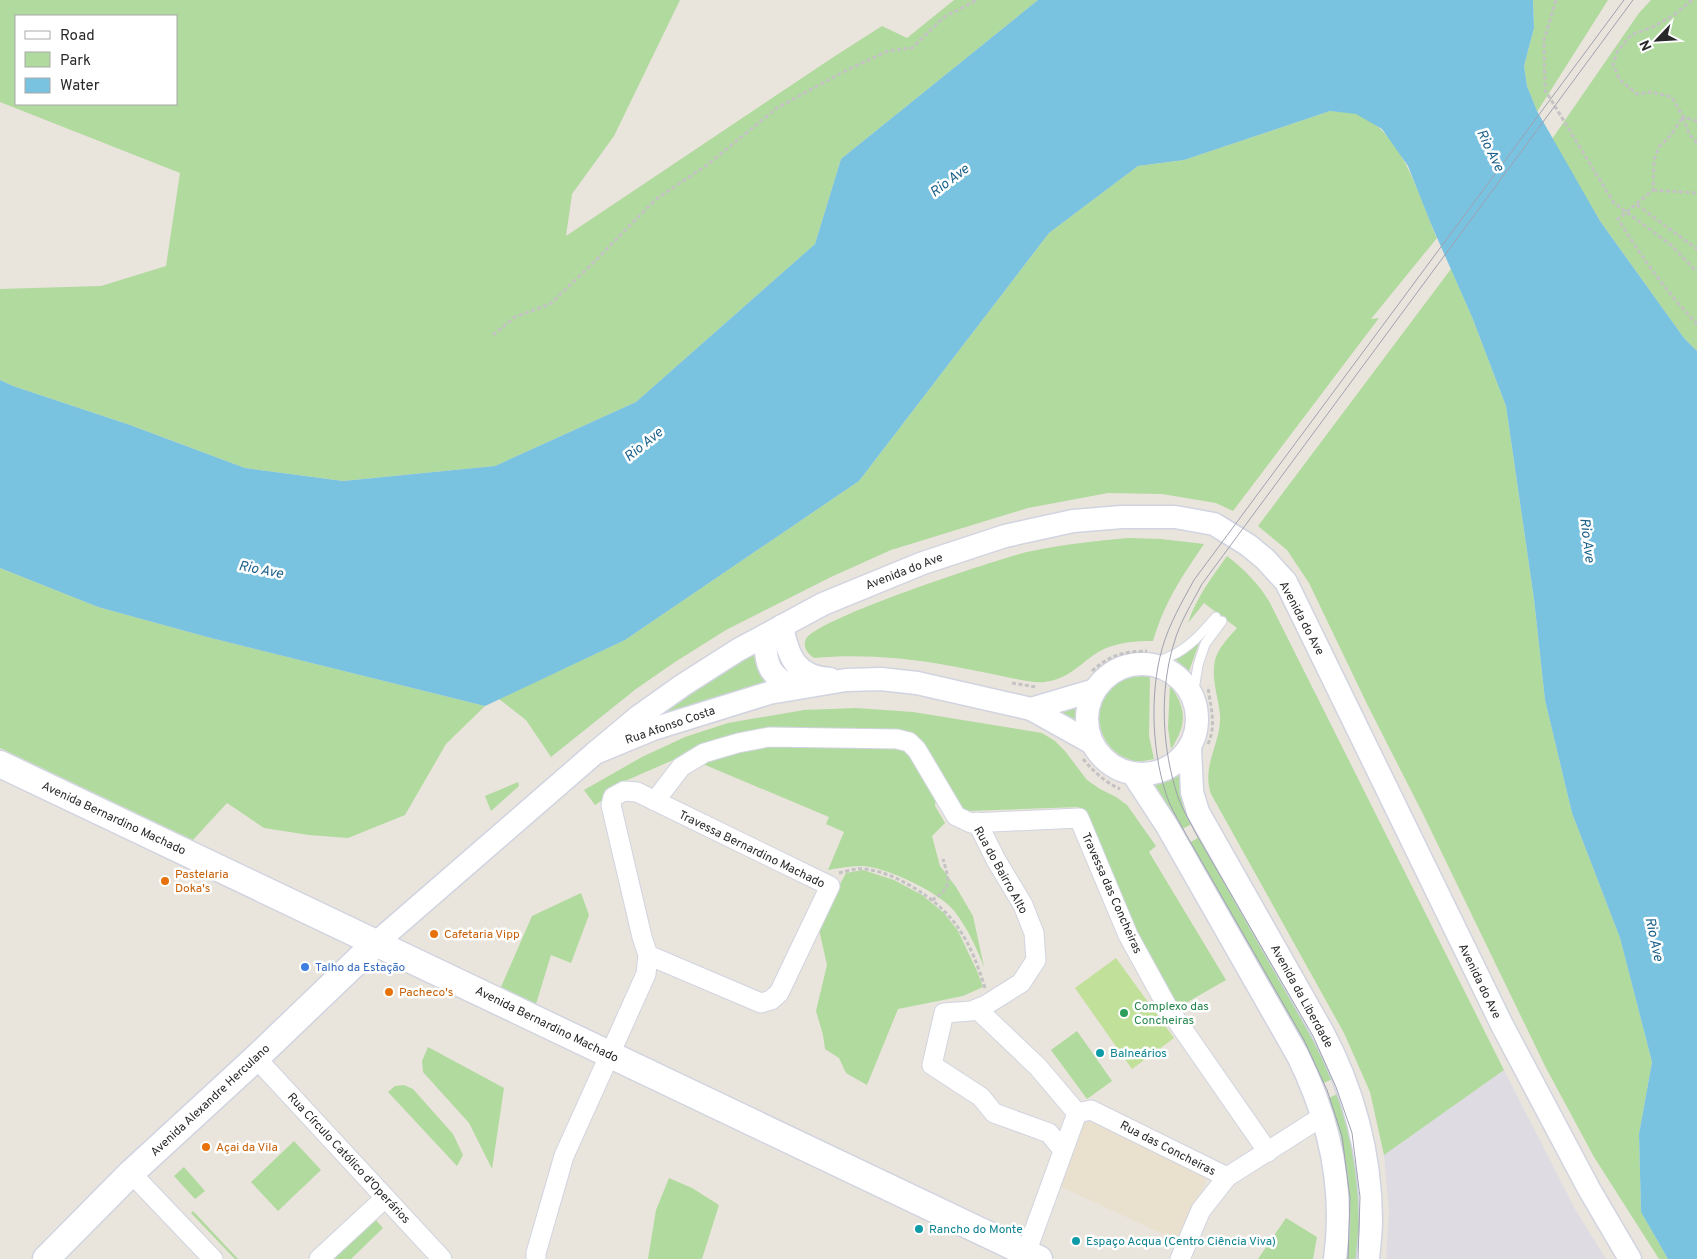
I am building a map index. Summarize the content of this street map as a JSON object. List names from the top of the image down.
{
  "streets": {
    "main road": ["Avenida Bernardino Machado", "Avenida Alexandre Herculano"],
    "street": [
      "Avenida do Ave",
      "Rua Afonso Costa",
      "Travessa Bernardino Machado",
      "Rua do Bairro Alto",
      "Travessa das Concheiras",
      "Avenida da Liberdade",
      "Rua das Concheiras",
      "Rua Círculo Católico d'Operários"
    ]
  },
  "crossings": [
    ["Avenida do Ave", "Rua Afonso Costa"],
    ["Rua Afonso Costa", "Avenida Bernardino Machado"],
    ["Rua Afonso Costa", "Avenida da Liberdade"],
    ["Rua Afonso Costa", "Avenida Alexandre Herculano"],
    ["Avenida Bernardino Machado", "Travessa Bernardino Machado"],
    ["Avenida Bernardino Machado", "Avenida Alexandre Herculano"],
    ["Travessa Bernardino Machado", "Rua do Bairro Alto"],
    ["Rua do Bairro Alto", "Travessa das Concheiras"],
    ["Avenida Alexandre Herculano", "Rua Círculo Católico d'Operários"]
  ],
  "water": ["Rio Ave"],
  "places": [
    "Pastelaria Doka's",
    "Cafetaria Vipp",
    "Talho da Estação",
    "Pacheco's",
    "Complexo das Concheiras",
    "Balneários",
    "Açai da Vila",
    "Rancho do Monte",
    "Espaço Acqua (Centro Ciência Viva)"
  ],
  "legend": ["Road", "Park", "Water"],
  "north": "bottom left"
}
